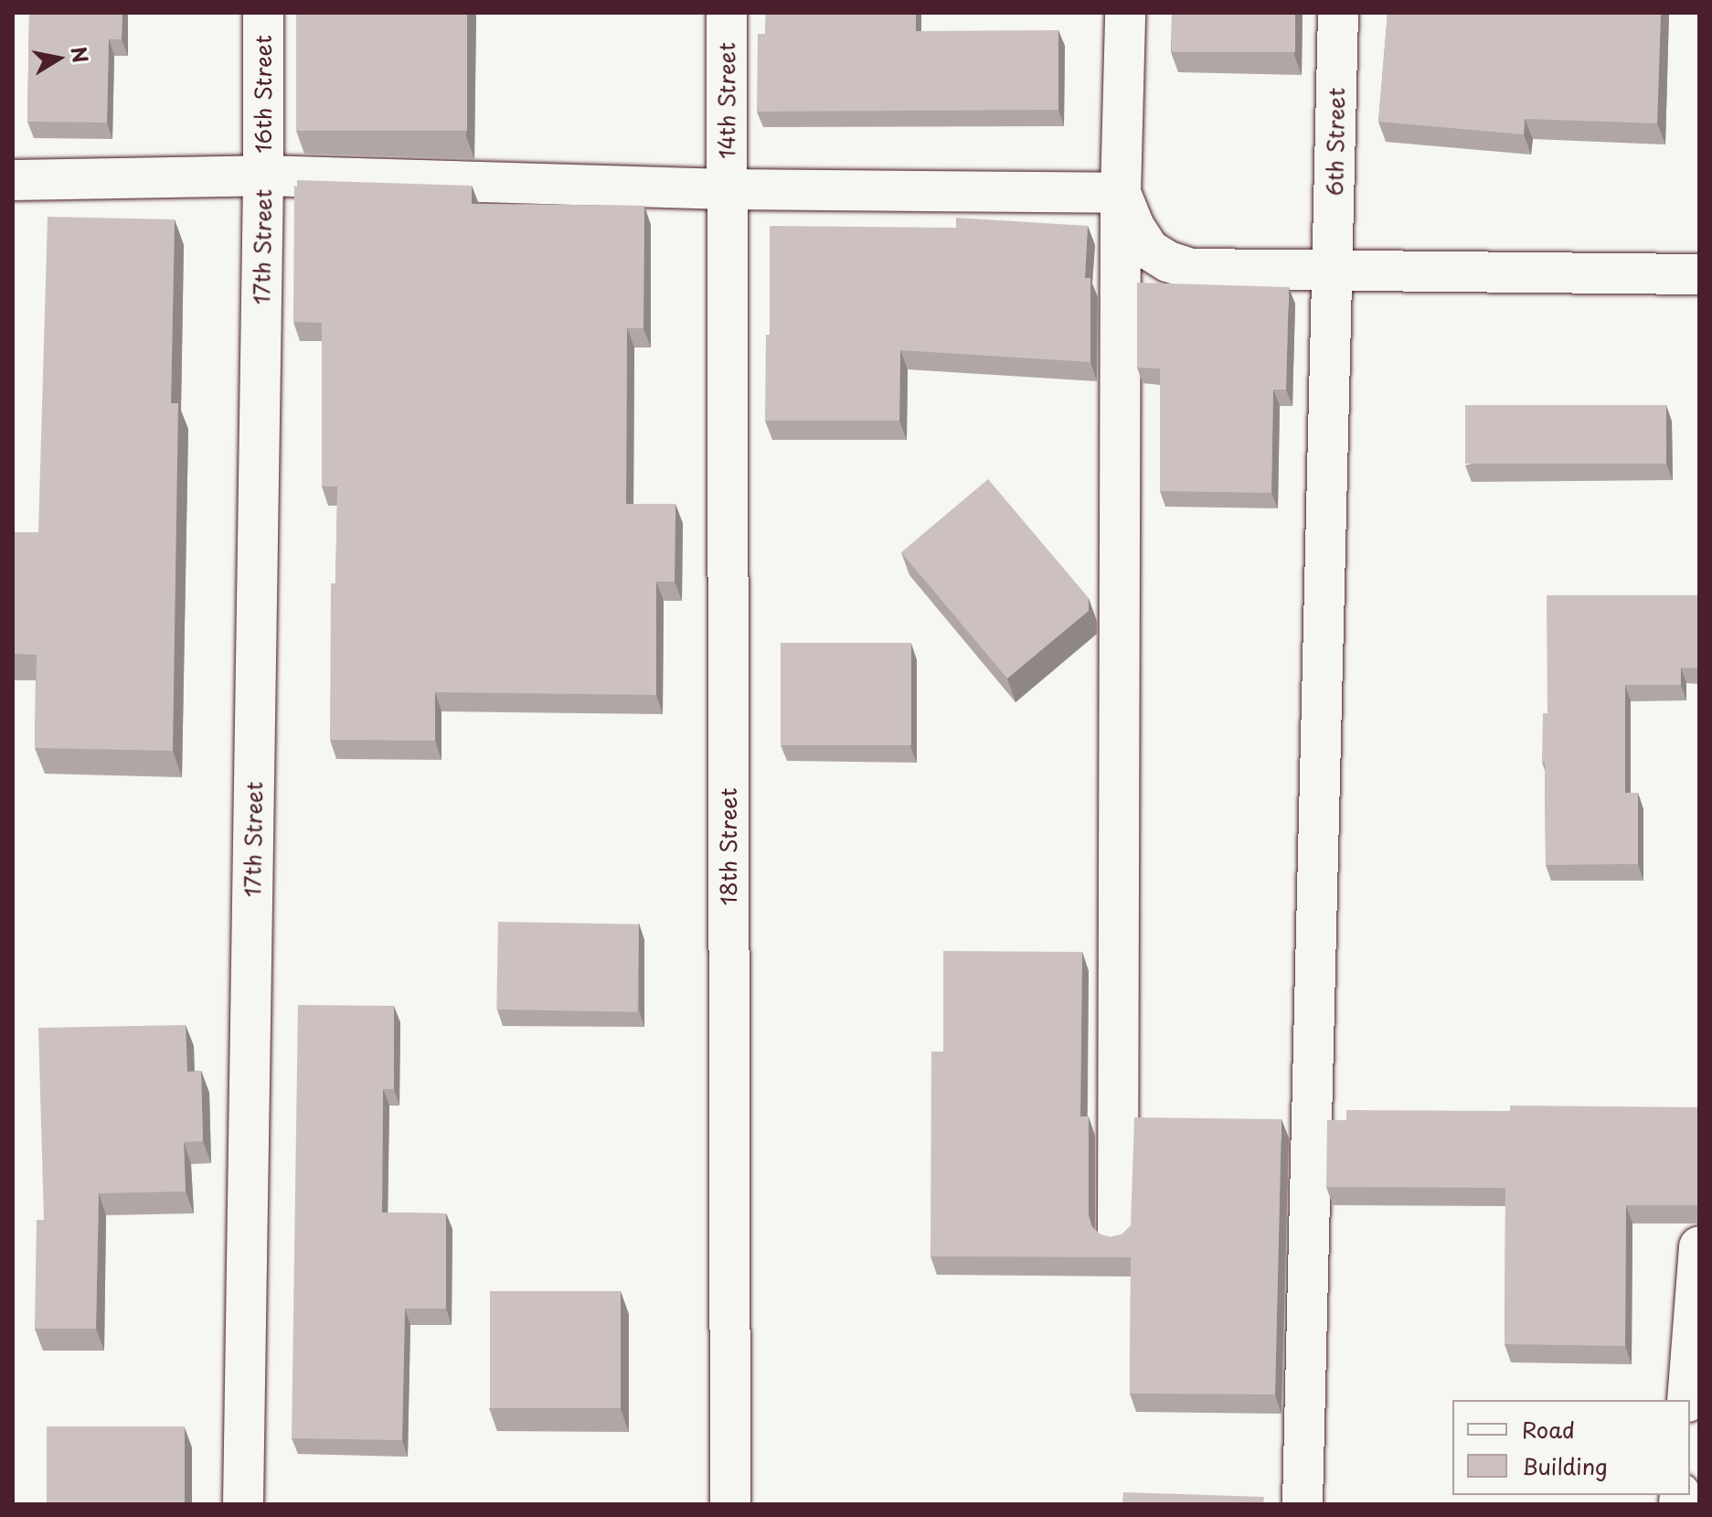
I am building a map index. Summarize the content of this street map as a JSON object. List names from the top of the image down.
{
  "streets": {
    "street": [
      "16th Street",
      "14th Street",
      "6th Street",
      "17th Street",
      "18th Street"
    ]
  },
  "crossings": [
    ["16th Street", "17th Street"],
    ["14th Street", "18th Street"]
  ],
  "legend": ["Road", "Building"],
  "north": "right"
}
